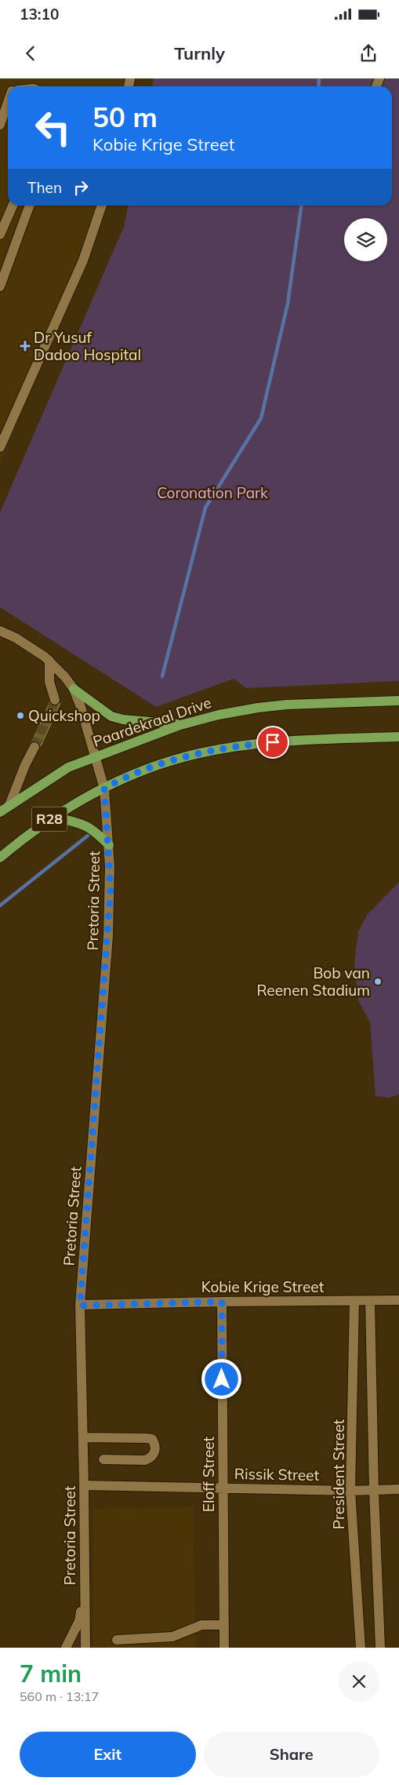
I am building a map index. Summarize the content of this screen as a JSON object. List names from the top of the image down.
{
  "streets": {
    "main road": ["Paardekraal Drive", "R28"],
    "street": [
      "Pretoria Street",
      "Kobie Krige Street",
      "Eloff Street",
      "Rissik Street",
      "President Street"
    ]
  },
  "crossings": [
    ["Paardekraal Drive", "Pretoria Street"],
    ["R28", "Pretoria Street"],
    ["Pretoria Street", "Kobie Krige Street"],
    ["Pretoria Street", "Rissik Street"],
    ["Kobie Krige Street", "Eloff Street"],
    ["Kobie Krige Street", "President Street"],
    ["Eloff Street", "Rissik Street"],
    ["Rissik Street", "President Street"]
  ],
  "parks": ["Coronation Park"],
  "places": {
    "health": ["Dr Yusuf Dadoo Hospital"],
    "other": ["Quickshop", "Bob van Reenen Stadium"]
  },
  "page": {
    "status": "13:10",
    "header": "Turnly",
    "turn": ["50 m", "Kobie Krige Street"],
    "then": "Then",
    "heading": ["7 min", "560 m · 13:17"],
    "buttons": ["Exit", "Share"]
  }
}
